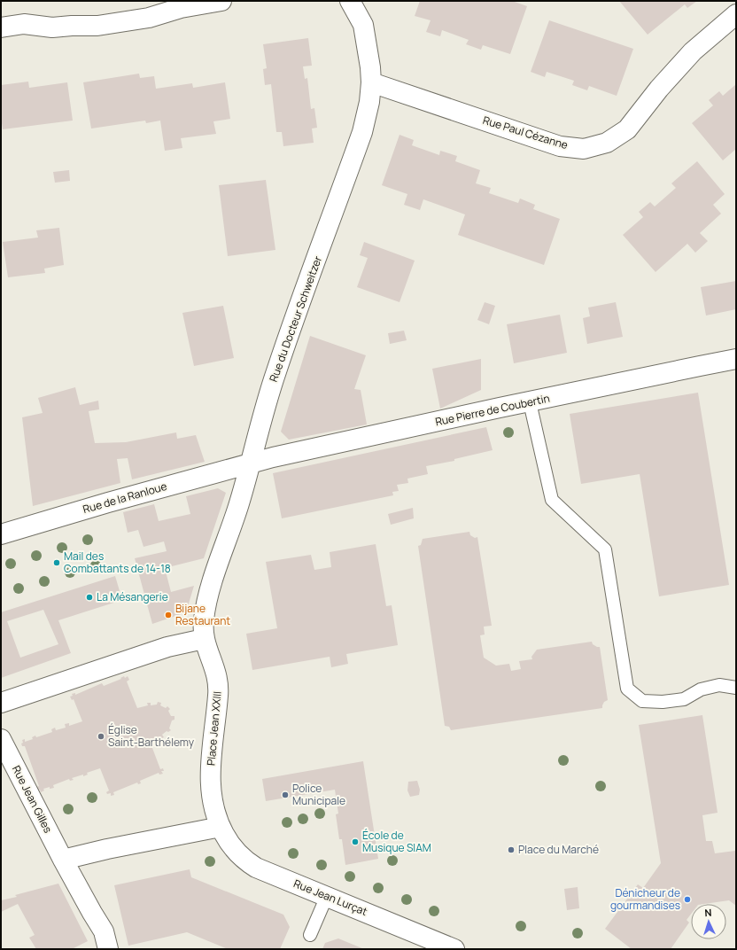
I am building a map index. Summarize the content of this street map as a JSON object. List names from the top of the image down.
{
  "streets": {
    "street": [
      "Rue Paul Cézanne",
      "Rue du Docteur Schweitzer",
      "Rue Pierre de Coubertin",
      "Rue de la Ranloue",
      "Place Jean XXIII",
      "Rue Jean Gilles",
      "Rue Jean Lurçat"
    ]
  },
  "crossings": [
    ["Rue Paul Cézanne", "Rue du Docteur Schweitzer"],
    ["Rue du Docteur Schweitzer", "Rue Pierre de Coubertin"],
    ["Rue du Docteur Schweitzer", "Rue de la Ranloue"],
    ["Rue du Docteur Schweitzer", "Place Jean XXIII"],
    ["Rue Pierre de Coubertin", "Rue de la Ranloue"],
    ["Place Jean XXIII", "Rue Jean Lurçat"]
  ],
  "places": [
    "Mail des Combattants de 14-18",
    "La Mésangerie",
    "Bijane Restaurant",
    "Église Saint-Barthélemy",
    "Police Municipale",
    "École de Musique SIAM",
    "Place du Marché",
    "Dénicheur de gourmandises"
  ],
  "north": "top"
}
